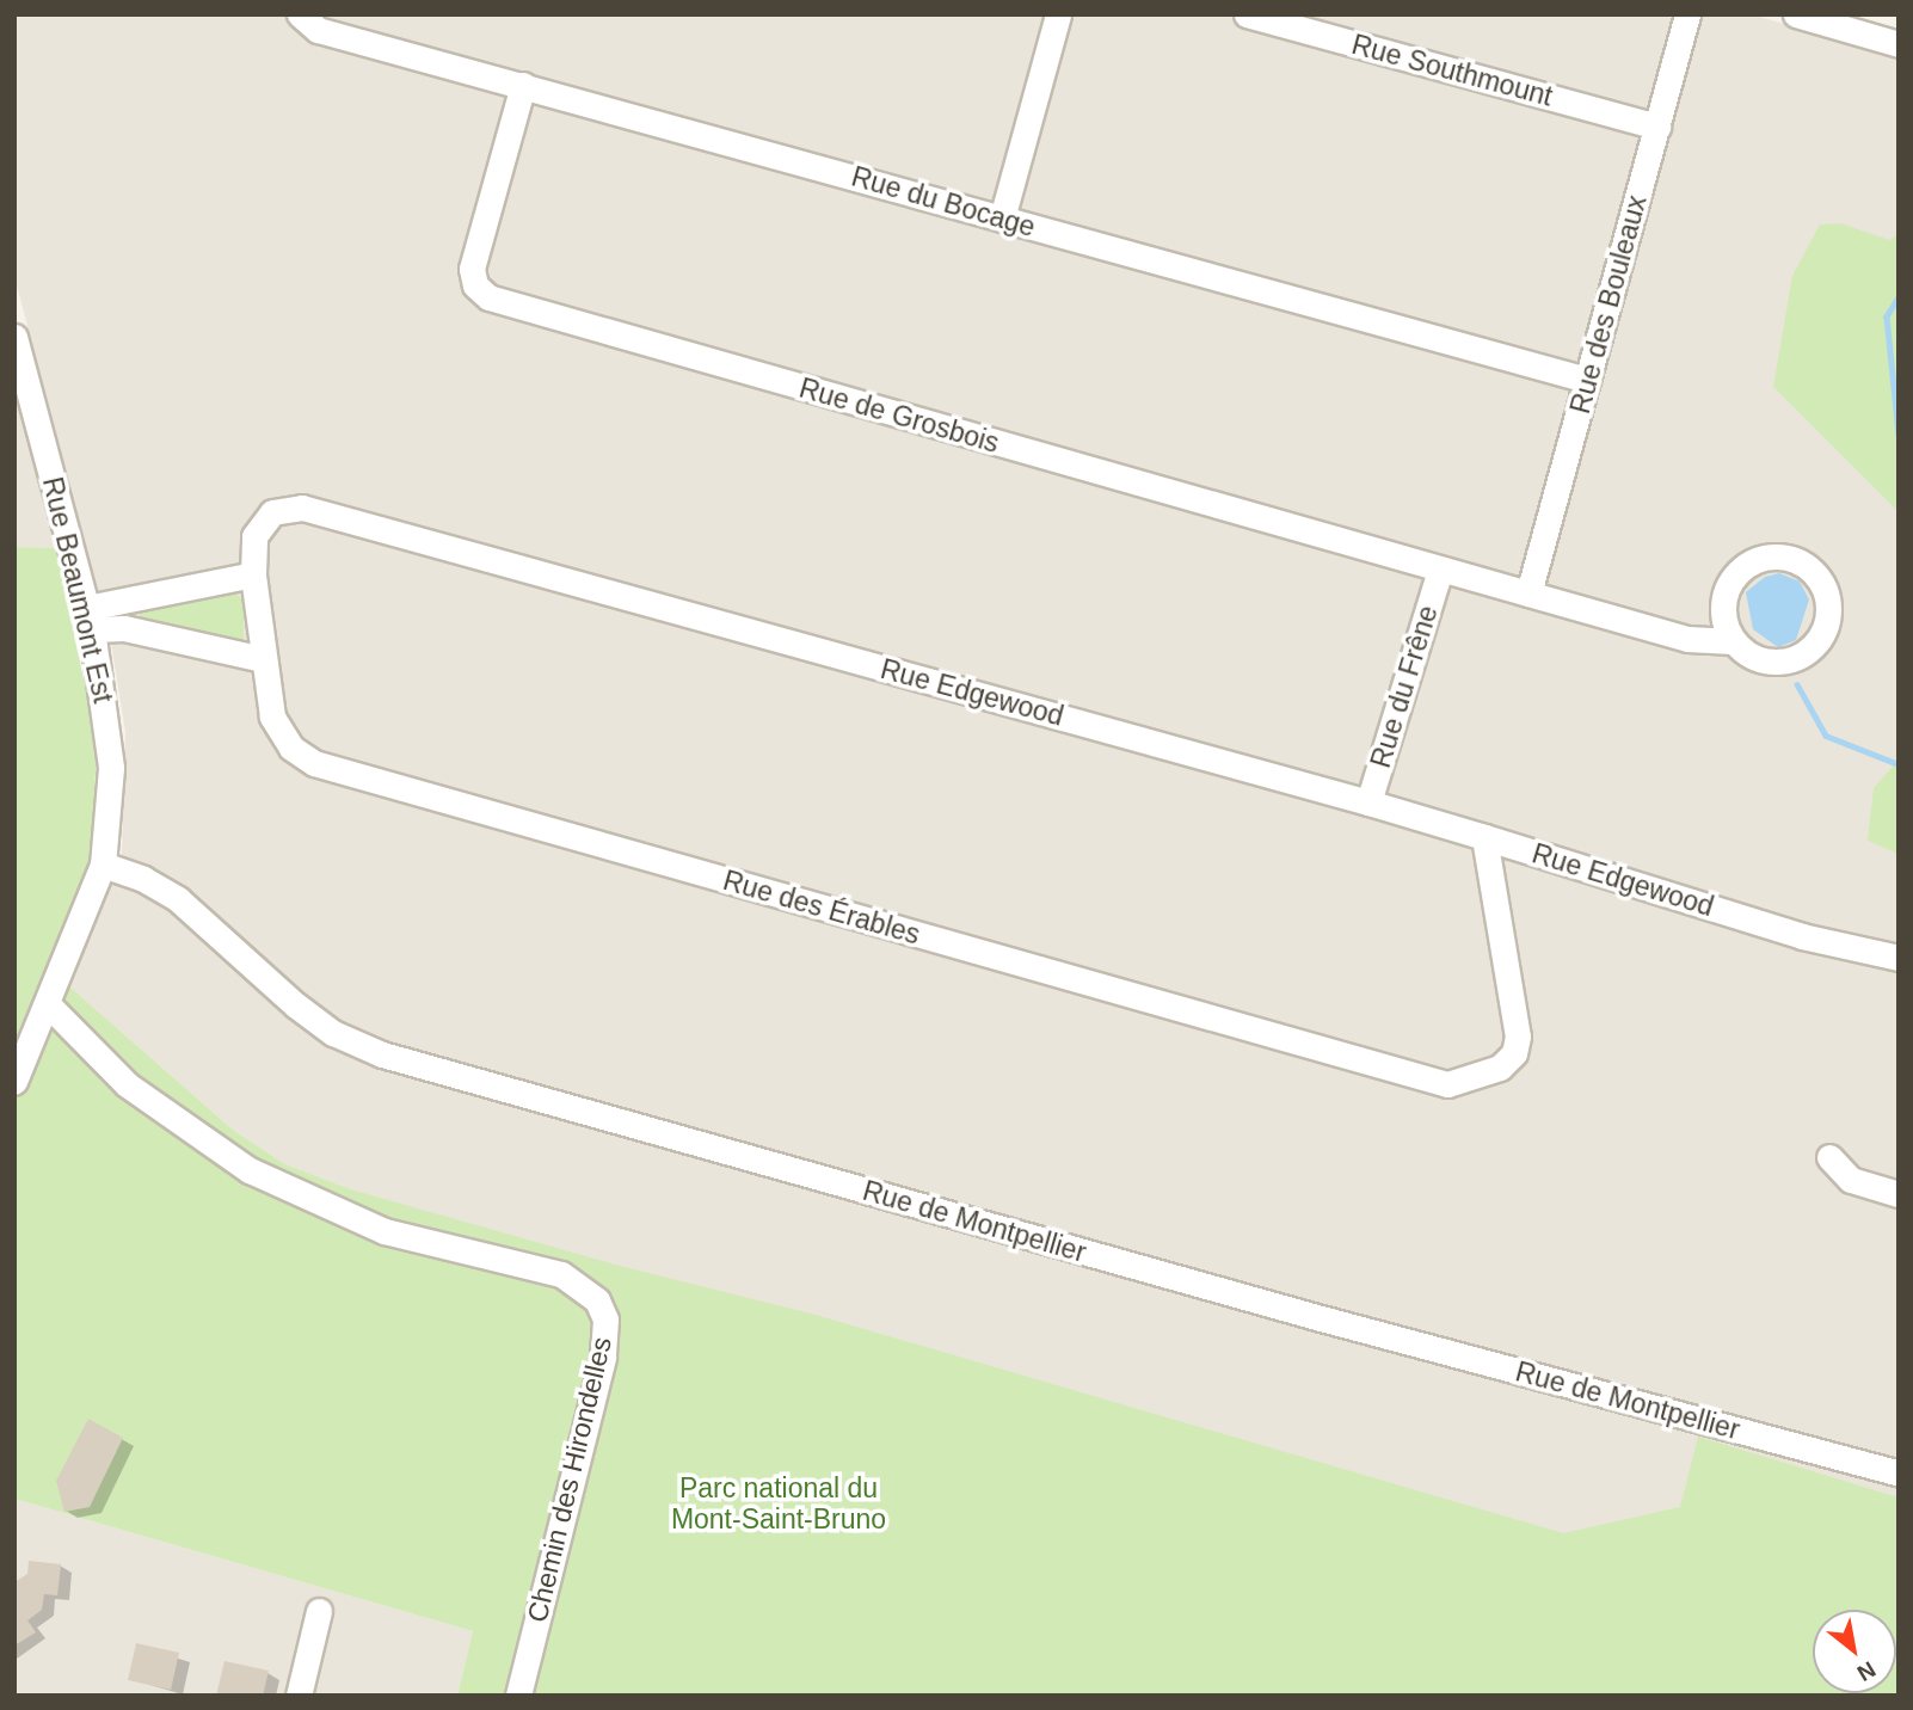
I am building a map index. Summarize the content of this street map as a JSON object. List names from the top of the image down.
{
  "streets": {
    "street": [
      "Rue Southmount",
      "Rue du Bocage",
      "Rue des Bouleaux",
      "Rue de Grosbois",
      "Rue Beaumont Est",
      "Rue du Frêne",
      "Rue Edgewood",
      "Rue des Érables",
      "Rue de Montpellier",
      "Chemin des Hirondelles"
    ]
  },
  "crossings": [
    ["Rue Southmount", "Rue des Bouleaux"],
    ["Rue du Bocage", "Rue des Bouleaux"],
    ["Rue du Bocage", "Rue de Grosbois"],
    ["Rue des Bouleaux", "Rue de Grosbois"],
    ["Rue de Grosbois", "Rue du Frêne"],
    ["Rue Beaumont Est", "Rue de Montpellier"],
    ["Rue Beaumont Est", "Chemin des Hirondelles"],
    ["Rue du Frêne", "Rue Edgewood"],
    ["Rue Edgewood", "Rue des Érables"]
  ],
  "parks": ["Parc national du Mont-Saint-Bruno"],
  "north": "bottom right"
}
